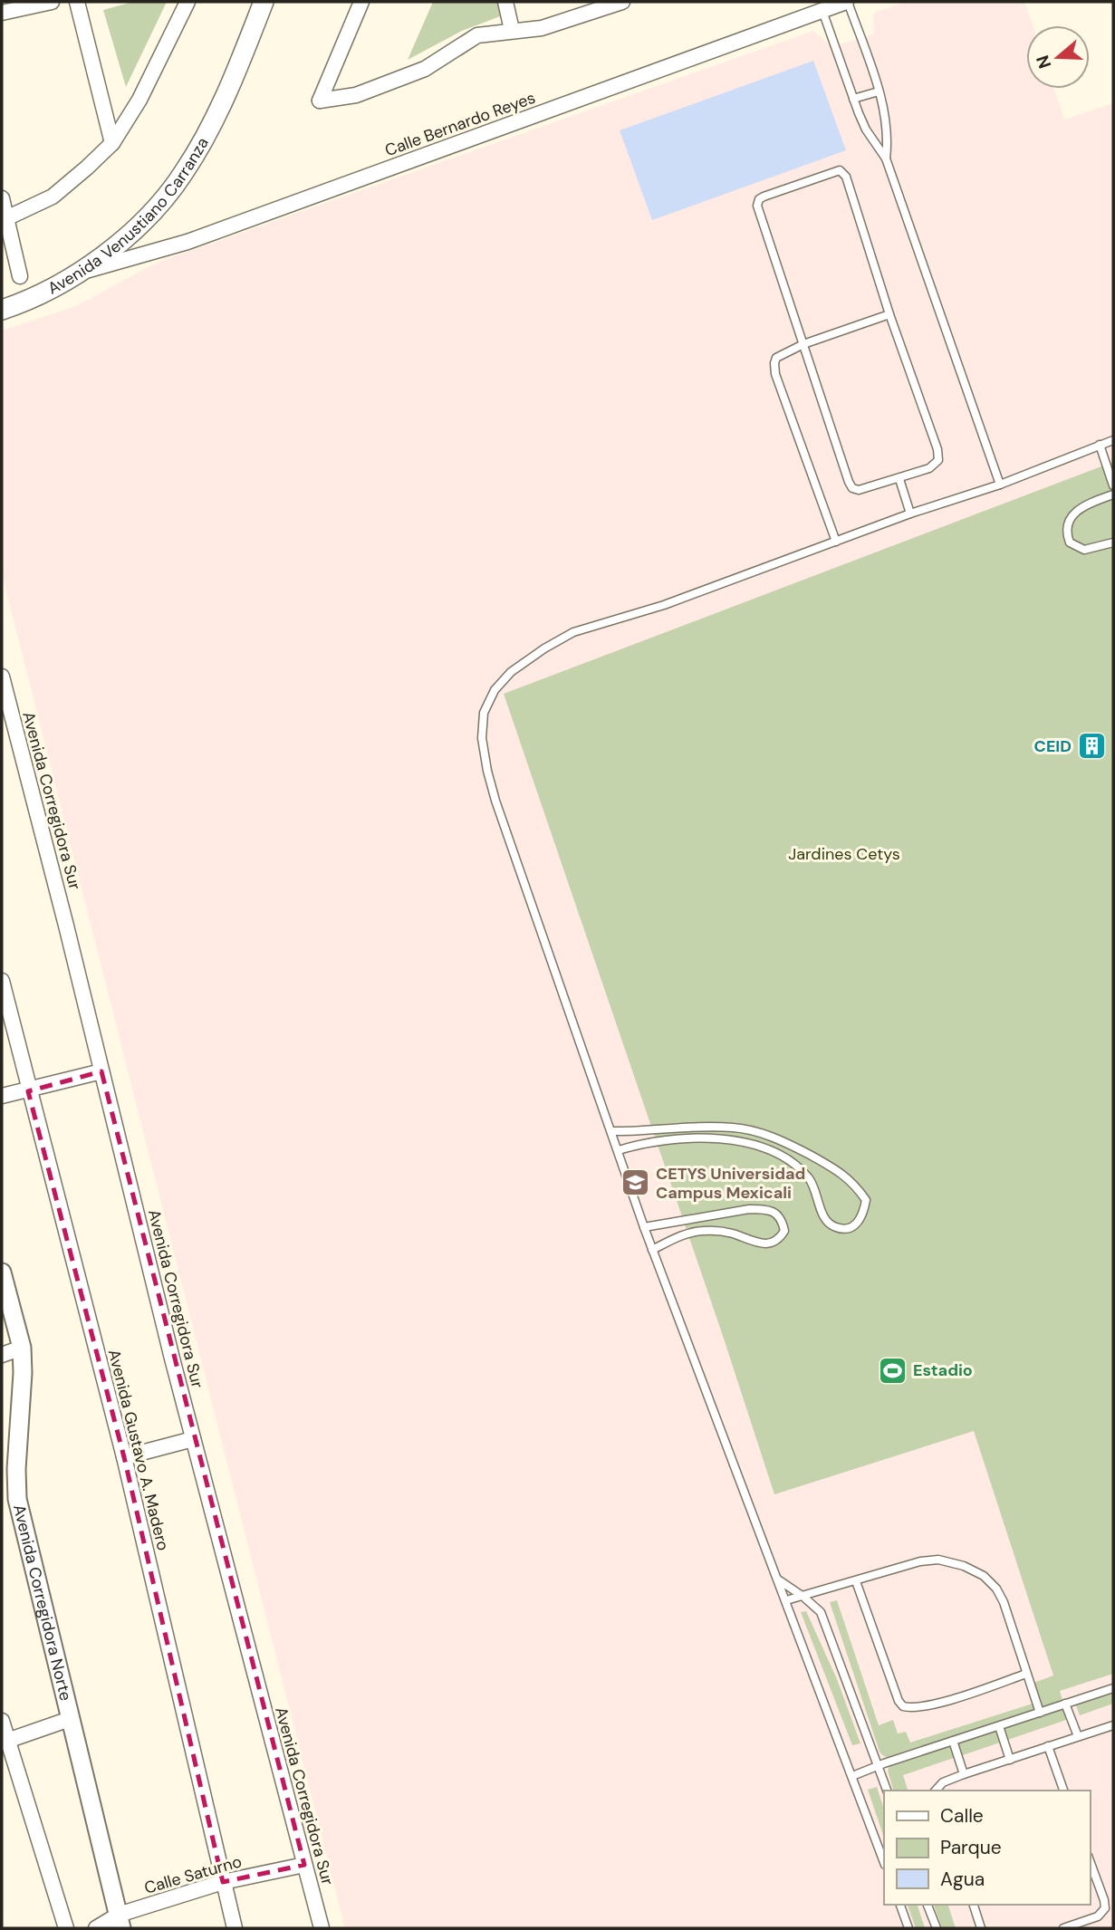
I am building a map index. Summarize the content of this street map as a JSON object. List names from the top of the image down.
{
  "streets": {
    "main road": ["Avenida Venustiano Carranza"],
    "street": [
      "Calle Bernardo Reyes",
      "Avenida Corregidora Sur",
      "Avenida Gustavo A. Madero",
      "Avenida Corregidora Norte",
      "Calle Saturno"
    ]
  },
  "crossings": [
    ["Calle Bernardo Reyes", "Avenida Venustiano Carranza"],
    ["Avenida Corregidora Sur", "Calle Saturno"],
    ["Avenida Gustavo A. Madero", "Calle Saturno"],
    ["Avenida Corregidora Norte", "Calle Saturno"]
  ],
  "parks": ["Jardines Cetys"],
  "places": {
    "building": ["CEID"],
    "school or university": ["CETYS Universidad Campus Mexicali"],
    "sports": ["Estadio"]
  },
  "legend": ["Calle", "Parque", "Agua"],
  "north": "left"
}
